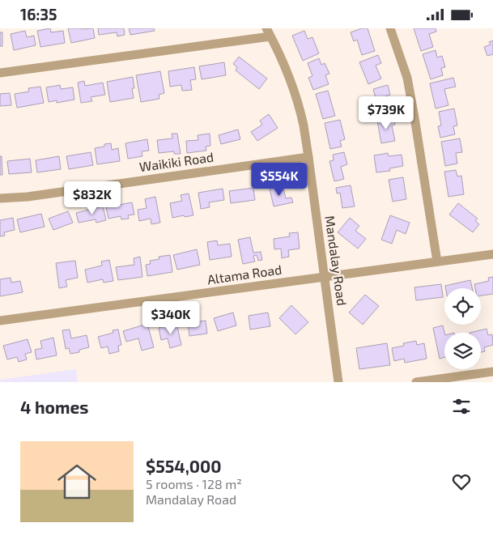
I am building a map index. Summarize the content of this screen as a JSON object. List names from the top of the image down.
{
  "streets": {
    "street": ["Waikiki Road", "Mandalay Road", "Altama Road"]
  },
  "crossings": [
    ["Waikiki Road", "Mandalay Road"],
    ["Mandalay Road", "Altama Road"]
  ],
  "page": {
    "status": "16:35",
    "price": [
      "$739K",
      "$554K",
      "$832K",
      "$340K"
    ],
    "heading": "4 homes",
    "list": [
      {
        "name": "$554,000",
        "note": "5 rooms · 128 m² · Mandalay Road"
      }
    ]
  }
}
